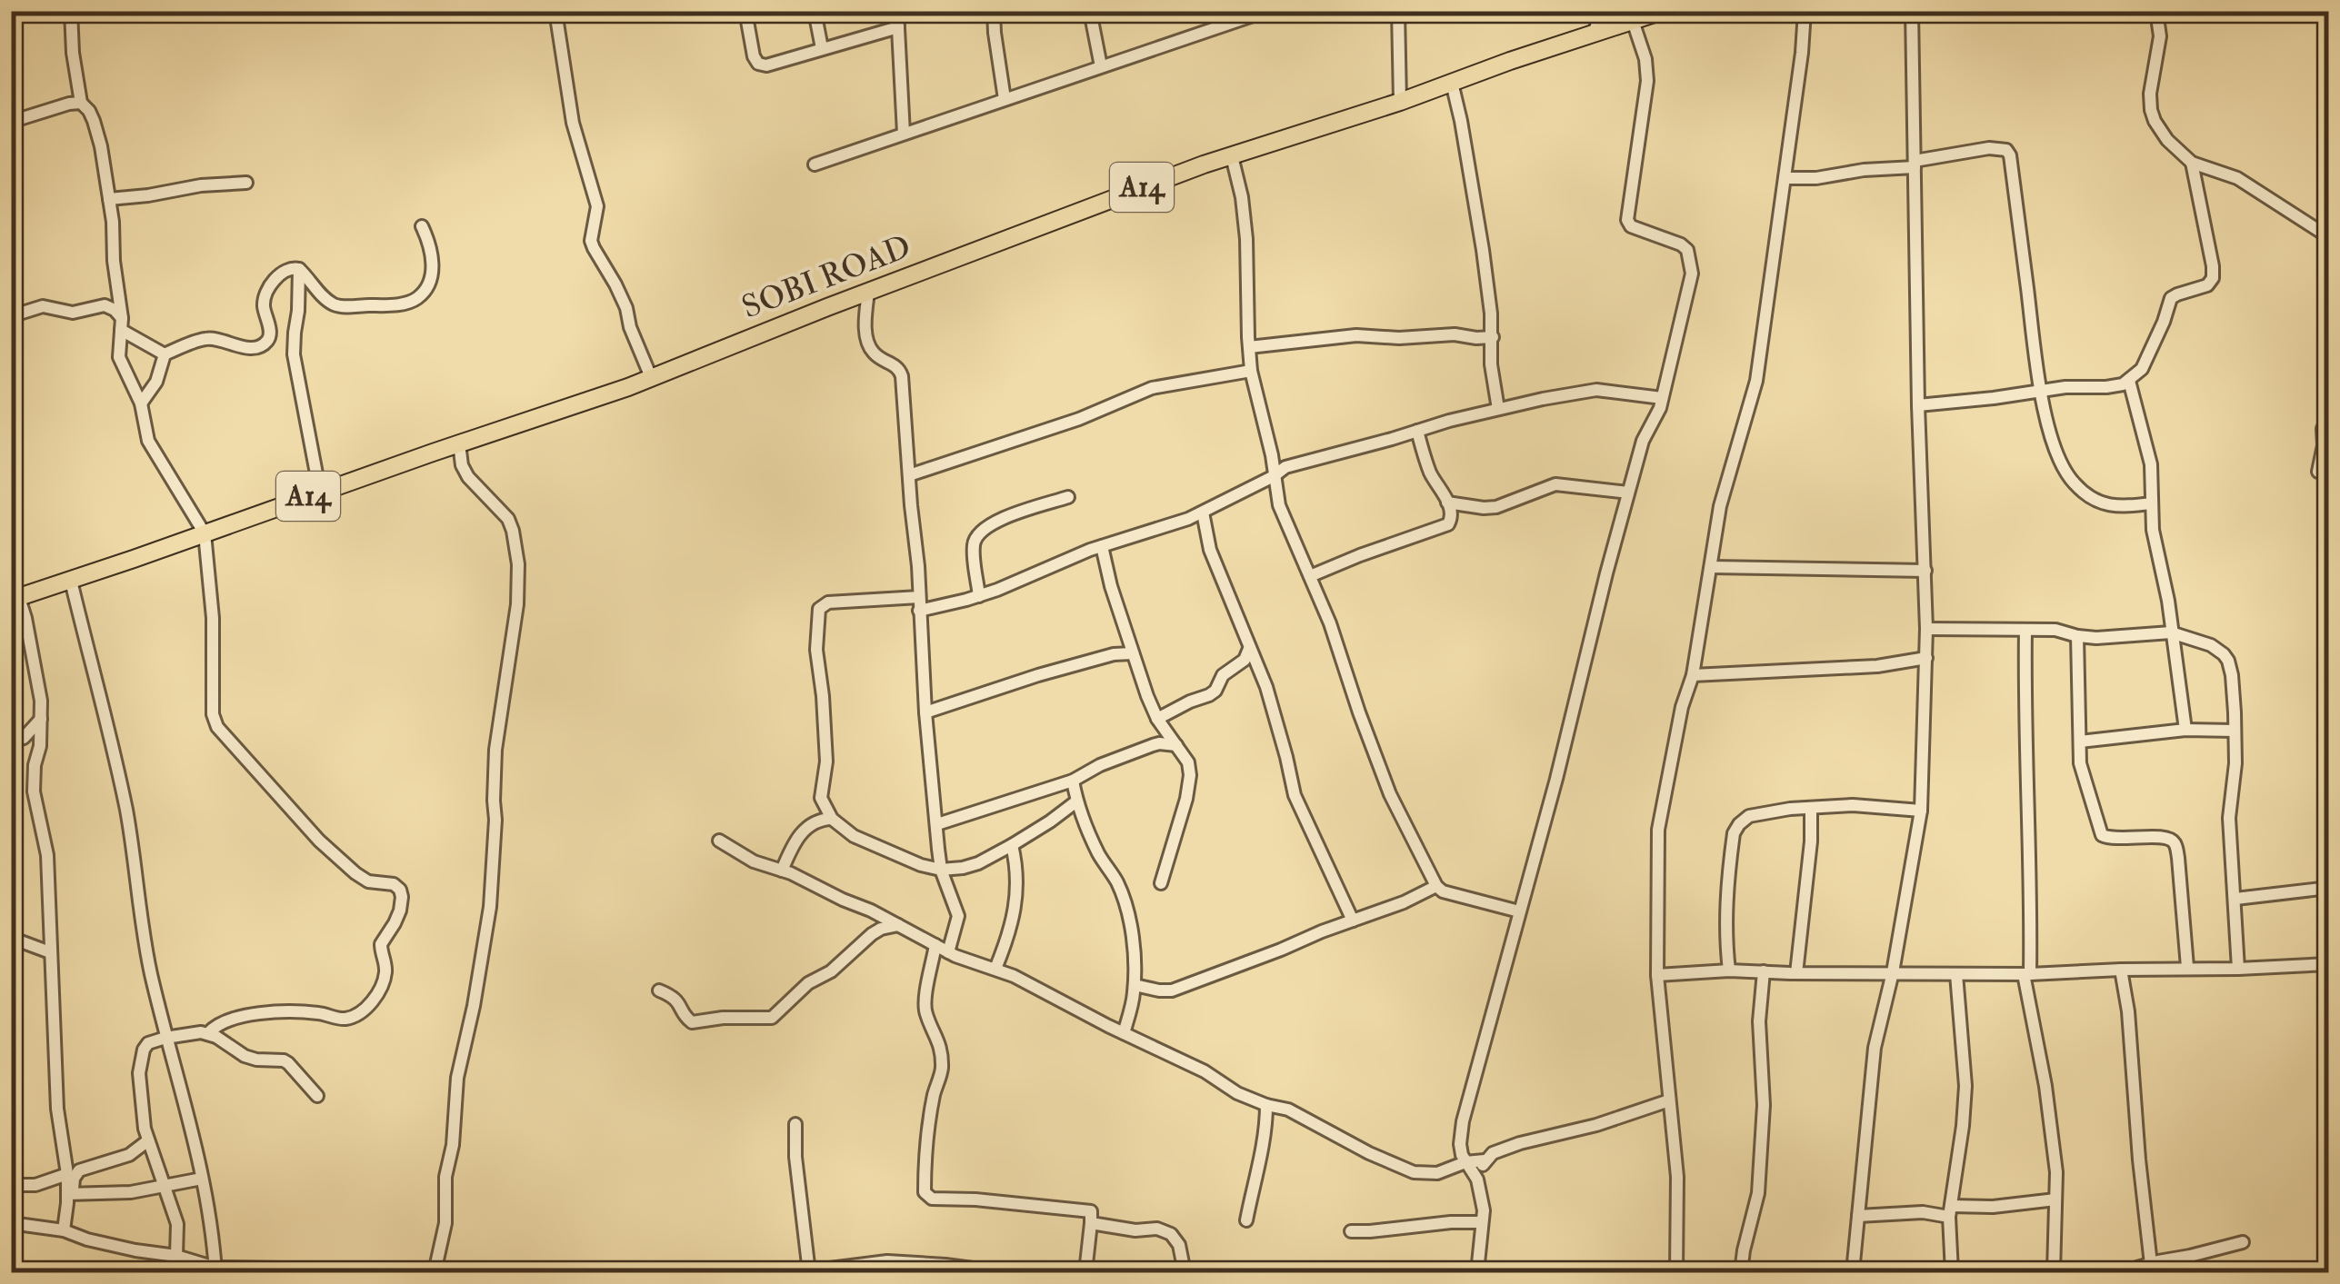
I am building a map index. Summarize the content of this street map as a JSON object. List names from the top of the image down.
{
  "streets": {
    "highway": ["A14", "SOBI ROAD"]
  }
}
